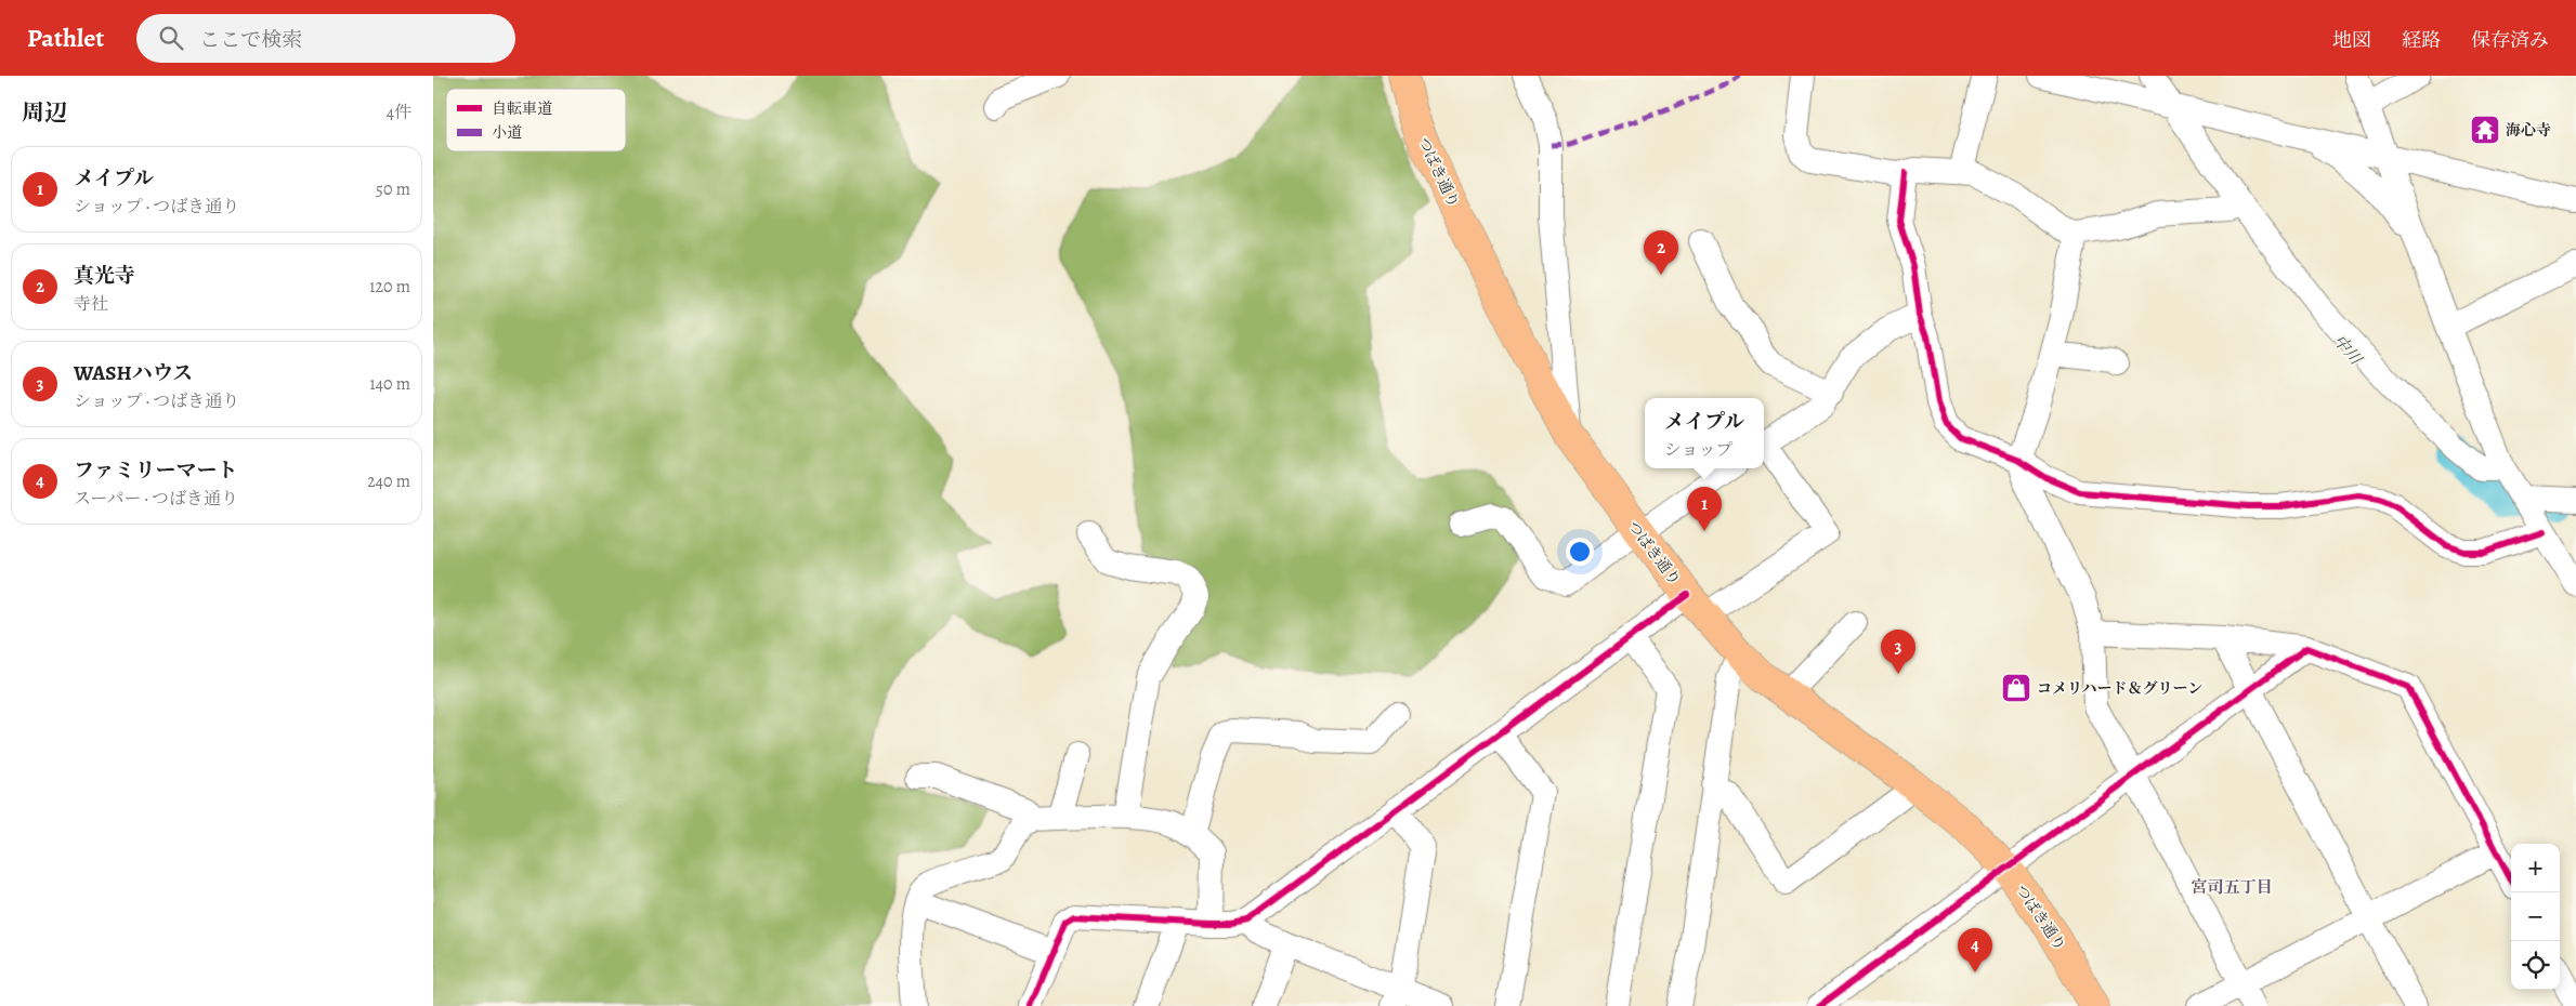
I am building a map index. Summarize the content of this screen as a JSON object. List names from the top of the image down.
{
  "streets": {
    "main road": ["つばき通り"]
  },
  "districts": ["宮司五丁目"],
  "water": ["中川"],
  "places": {
    "temple": ["海心寺"],
    "shop": ["コメリハード＆グリーン"]
  },
  "legend": ["自転車道", "小道"],
  "page": {
    "header": "Pathlet",
    "search": "ここで検索",
    "nav": ["地図", "経路", "保存済み"],
    "heading": ["周辺", "4件"],
    "list": [
      {
        "mark": "1",
        "name": "メイプル",
        "note": "ショップ · つばき通り",
        "value": "50 m"
      },
      {
        "mark": "2",
        "name": "真光寺",
        "note": "寺社",
        "value": "120 m"
      },
      {
        "mark": "3",
        "name": "WASHハウス",
        "note": "ショップ · つばき通り",
        "value": "140 m"
      },
      {
        "mark": "4",
        "name": "ファミリーマート",
        "note": "スーパー · つばき通り",
        "value": "240 m"
      }
    ],
    "pins": [
      "2",
      "1",
      "3",
      "4"
    ],
    "popup": ["メイプル", "ショップ"],
    "map_buttons": ["+", "−"]
  }
}
